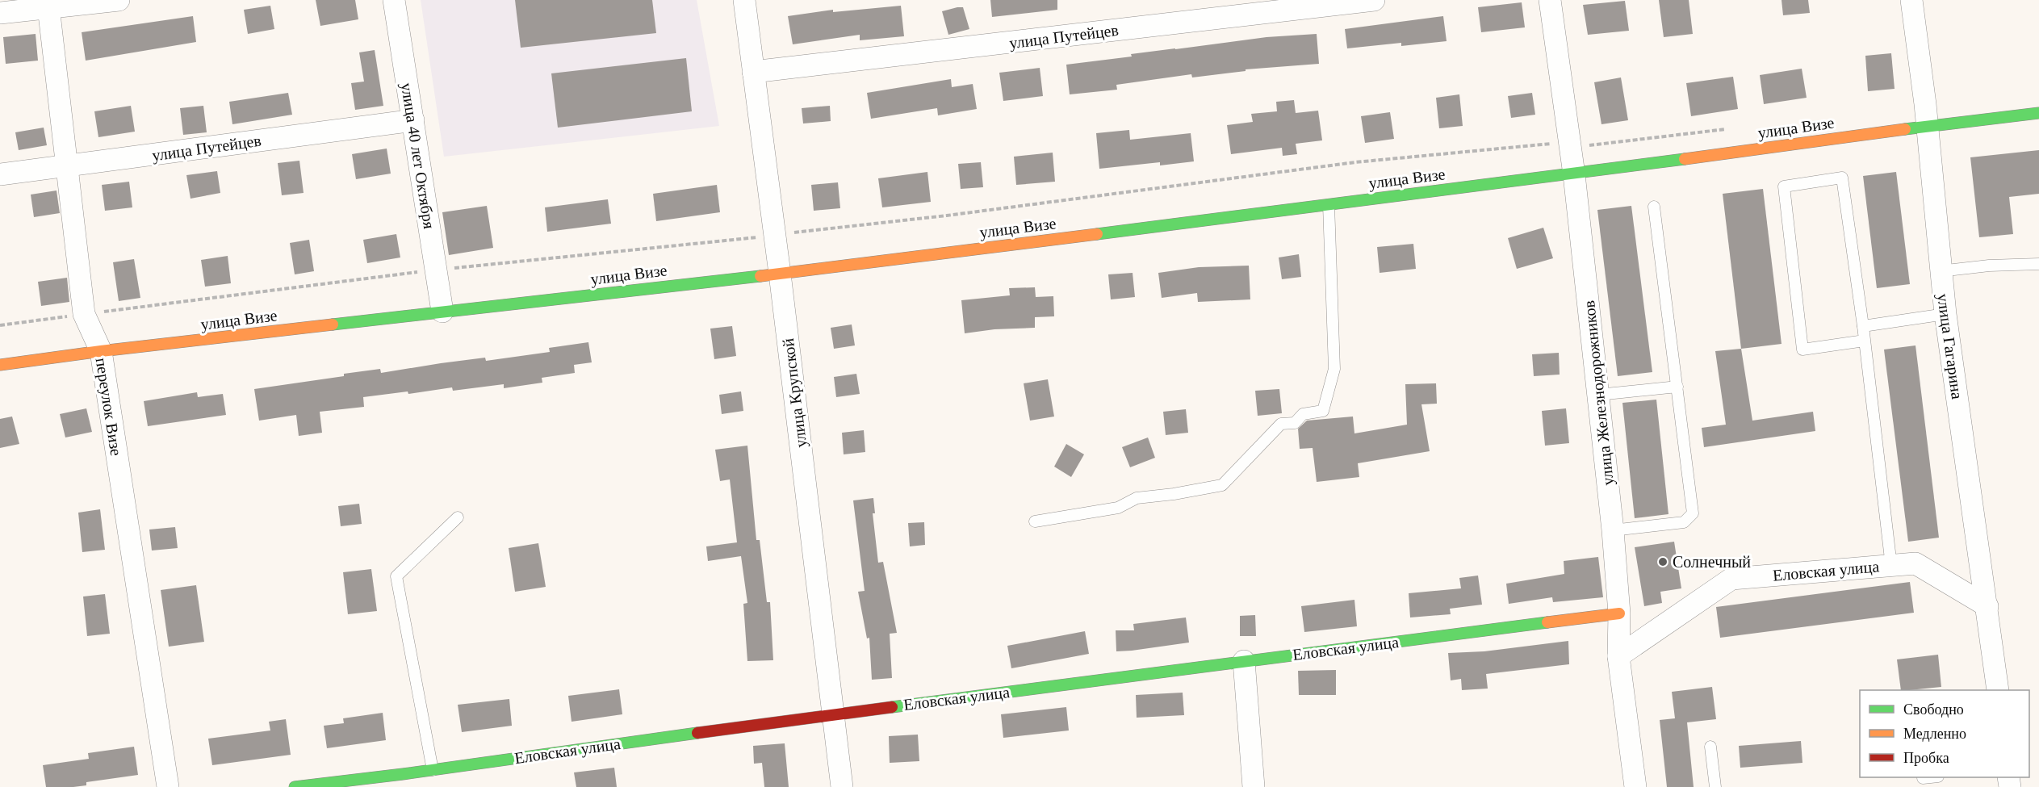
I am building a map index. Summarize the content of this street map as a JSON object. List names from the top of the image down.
{
  "streets": {
    "street": [
      "улица Путейцев",
      "улица Визе",
      "улица 40 лет Октября",
      "улица Гагарина",
      "улица Крупской",
      "улица Железнодорожников",
      "переулок Визе",
      "Еловская улица"
    ]
  },
  "crossings": [
    ["улица Путейцев", "улица 40 лет Октября"],
    ["улица Путейцев", "улица Крупской"],
    ["улица Путейцев", "переулок Визе"],
    ["улица Визе", "улица 40 лет Октября"],
    ["улица Визе", "улица Гагарина"],
    ["улица Визе", "улица Крупской"],
    ["улица Визе", "улица Железнодорожников"],
    ["улица Визе", "переулок Визе"],
    ["улица Гагарина", "Еловская улица"],
    ["улица Крупской", "Еловская улица"],
    ["улица Железнодорожников", "Еловская улица"]
  ],
  "places": ["Солнечный"],
  "legend": ["Свободно", "Медленно", "Пробка"]
}
